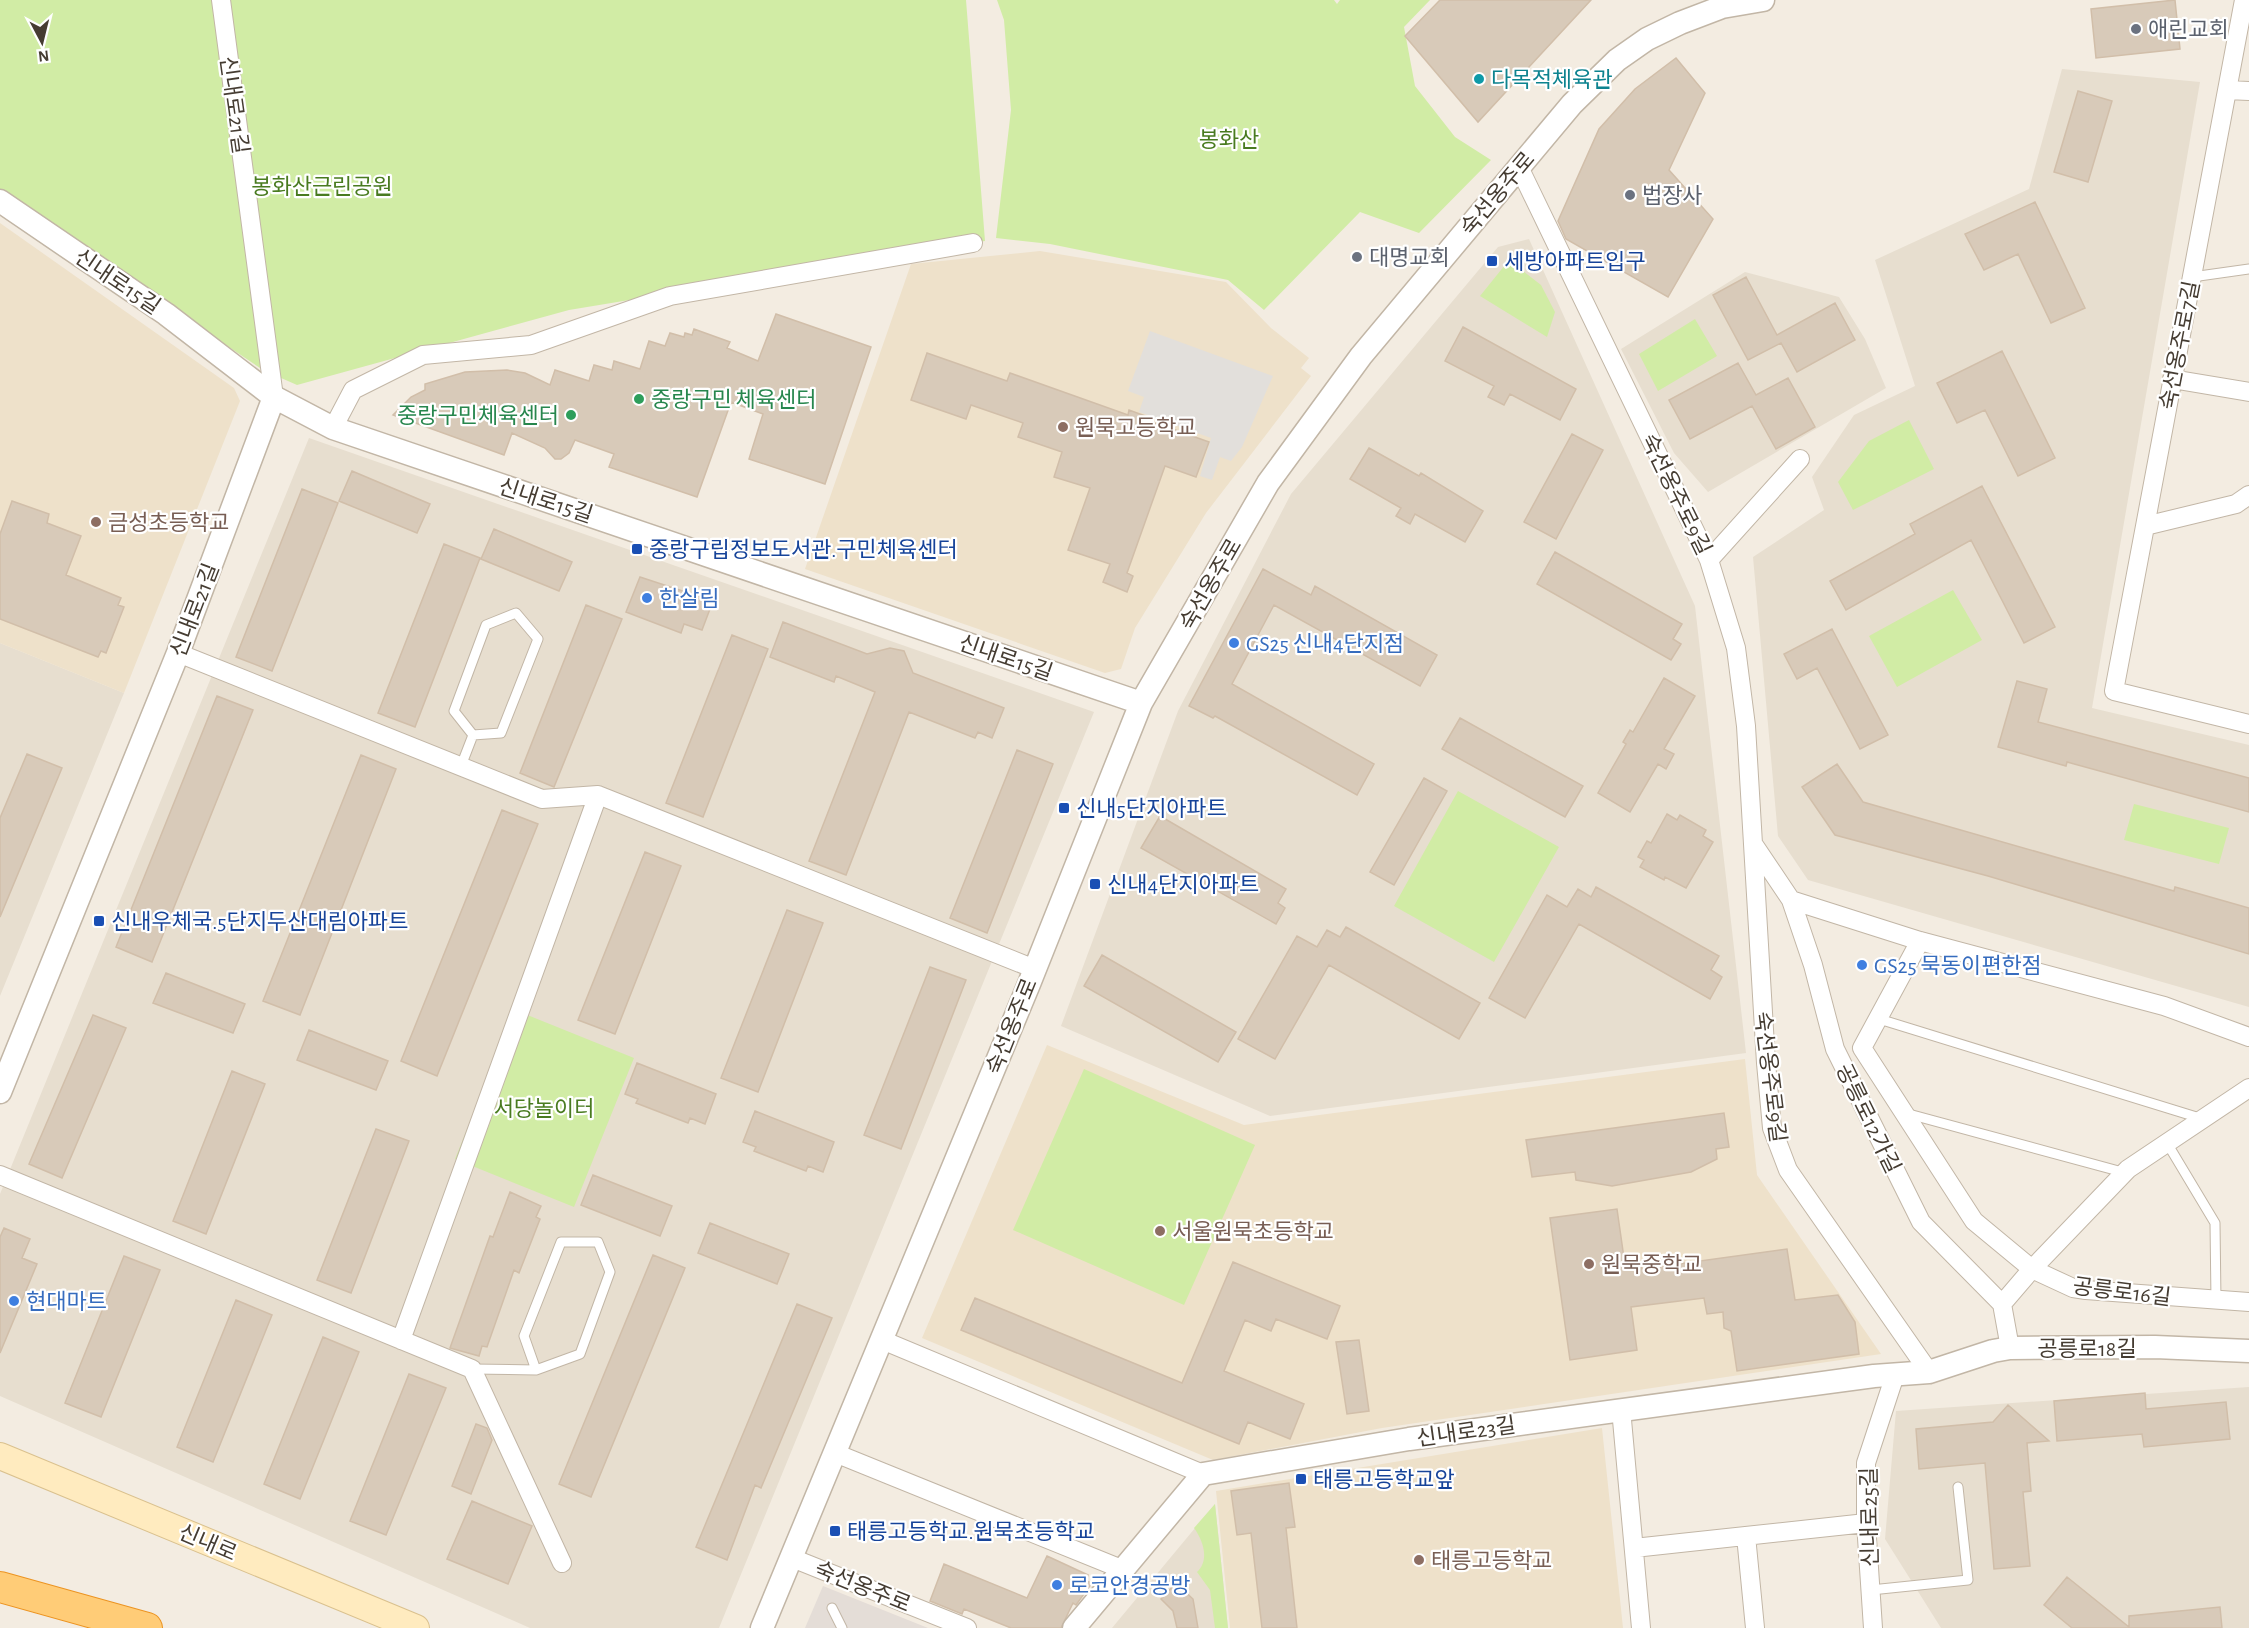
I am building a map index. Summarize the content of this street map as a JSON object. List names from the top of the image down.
{
  "streets": {
    "main road": ["신내로"],
    "street": [
      "신내로21길",
      "숙선옹주로",
      "신내로15길",
      "숙선옹주로7길",
      "숙선옹주로9길",
      "공릉로12가길",
      "공릉로16길",
      "공릉로18길",
      "신내로23길",
      "신내로25길"
    ]
  },
  "crossings": [
    ["신내로21길", "신내로15길"],
    ["숙선옹주로", "신내로15길"],
    ["숙선옹주로", "숙선옹주로9길"],
    ["숙선옹주로9길", "공릉로18길"],
    ["숙선옹주로9길", "신내로23길"],
    ["공릉로12가길", "공릉로16길"],
    ["공릉로18길", "신내로23길"],
    ["신내로23길", "신내로25길"]
  ],
  "parks": ["봉화산", "봉화산근린공원", "서당놀이터"],
  "places": {
    "other": [
      "애린교회",
      "다목적체육관",
      "법장사",
      "대명교회",
      "중랑구민 체육센터",
      "중랑구민체육센터",
      "원묵고등학교",
      "금성초등학교",
      "한살림",
      "GS25 신내4단지점",
      "GS25 묵동이편한점",
      "서울원묵초등학교",
      "원묵중학교",
      "현대마트",
      "태릉고등학교",
      "로코안경공방"
    ],
    "transit": [
      "세방아파트입구",
      "중랑구립정보도서관.구민체육센터",
      "신내5단지아파트",
      "신내4단지아파트",
      "신내우체국.5단지두산대림아파트",
      "태릉고등학교앞",
      "태릉고등학교.원묵초등학교"
    ]
  },
  "north": "bottom"
}
